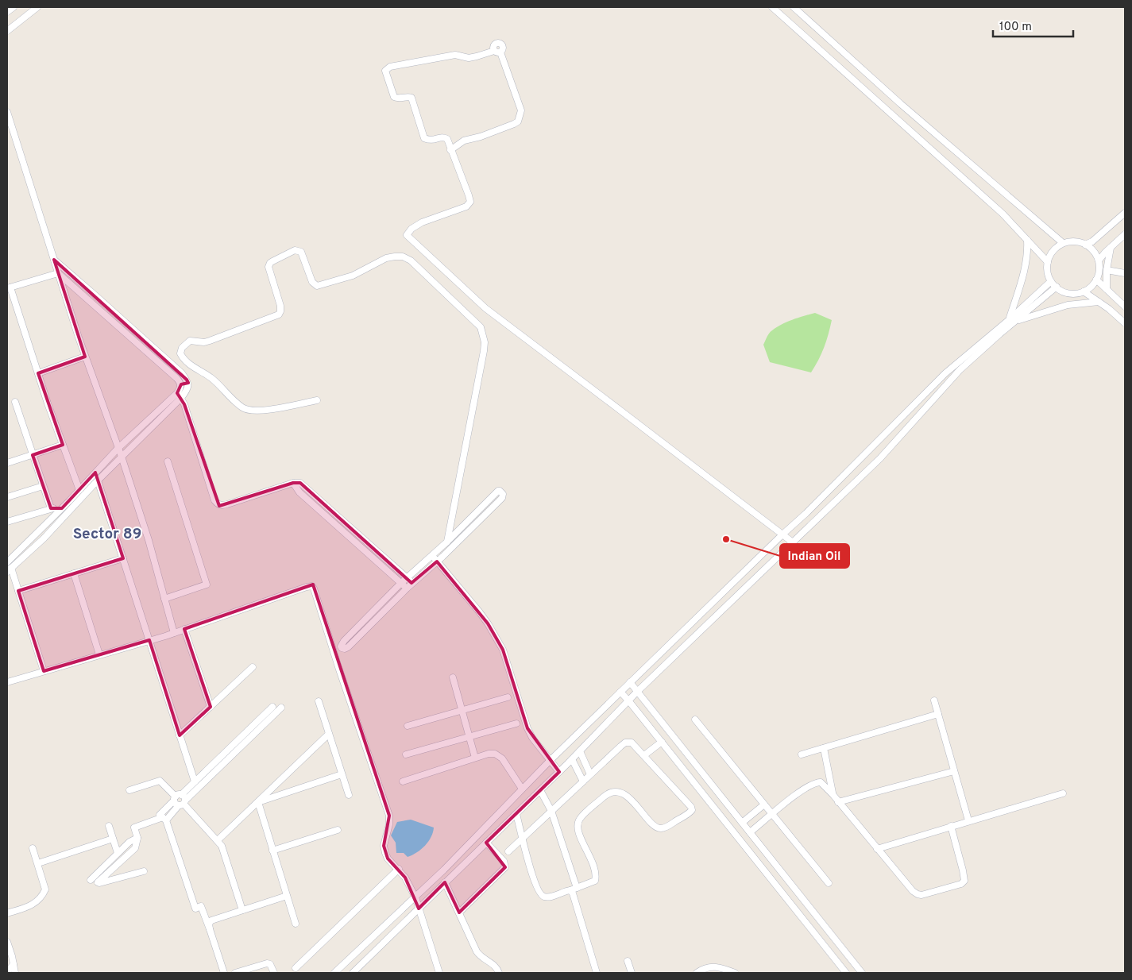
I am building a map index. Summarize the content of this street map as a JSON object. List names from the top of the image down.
{
  "districts": ["Sector 89"],
  "places": ["Indian Oil"],
  "scale_bar": "100 m"
}
